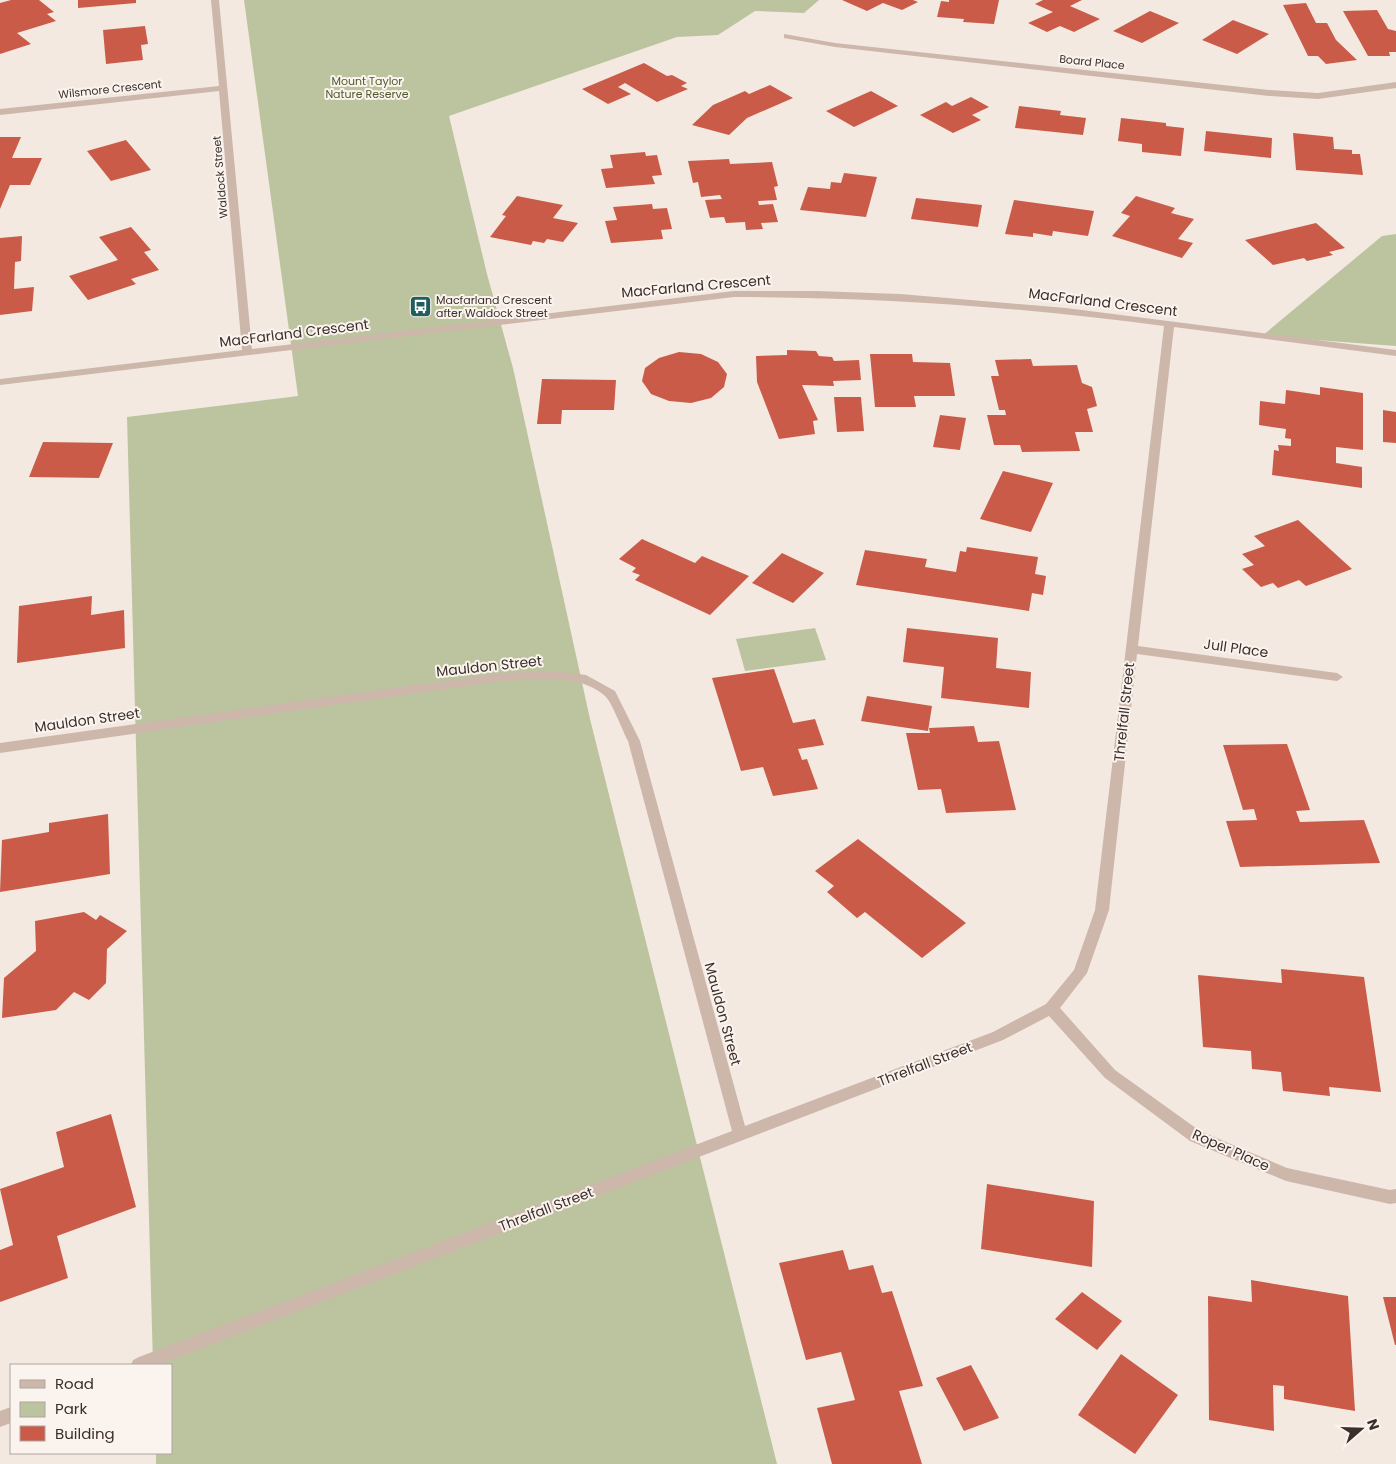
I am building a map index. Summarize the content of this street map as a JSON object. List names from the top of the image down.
{
  "streets": {
    "street": [
      "Board Place",
      "Wilsmore Crescent",
      "Waldock Street",
      "MacFarland Crescent",
      "Jull Place",
      "Mauldon Street",
      "Threlfall Street",
      "Roper Place"
    ]
  },
  "crossings": [
    ["Wilsmore Crescent", "Waldock Street"],
    ["Waldock Street", "MacFarland Crescent"],
    ["MacFarland Crescent", "Threlfall Street"],
    ["Jull Place", "Threlfall Street"],
    ["Mauldon Street", "Threlfall Street"],
    ["Threlfall Street", "Roper Place"]
  ],
  "parks": ["Mount Taylor Nature Reserve"],
  "places": {
    "bus stop": ["Macfarland Crescent after Waldock Street"]
  },
  "legend": ["Road", "Park", "Building"],
  "north": "right"
}
